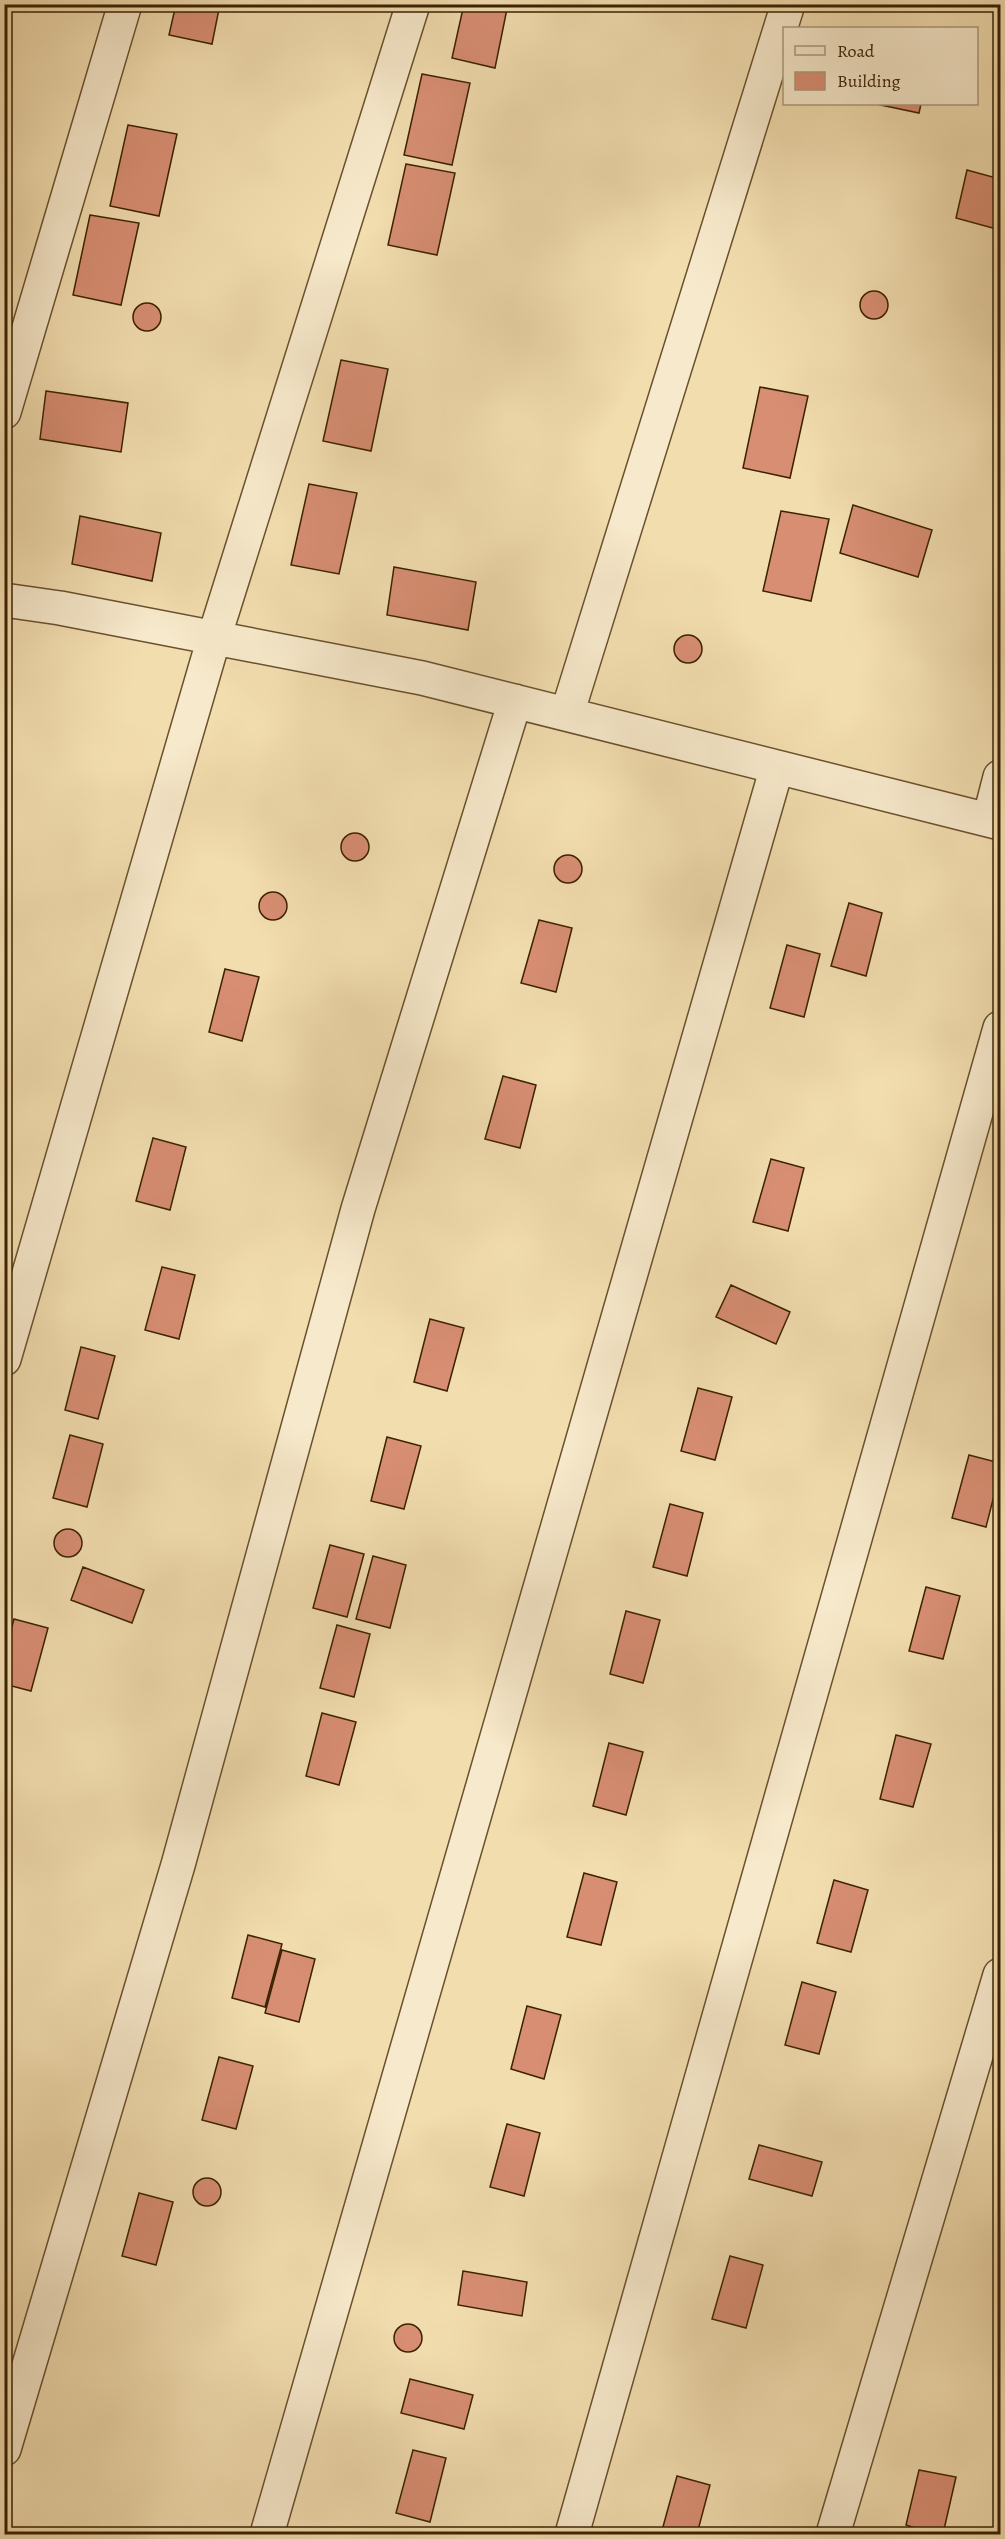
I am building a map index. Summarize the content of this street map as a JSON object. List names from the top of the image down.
{
  "legend": ["Road", "Building"]
}
